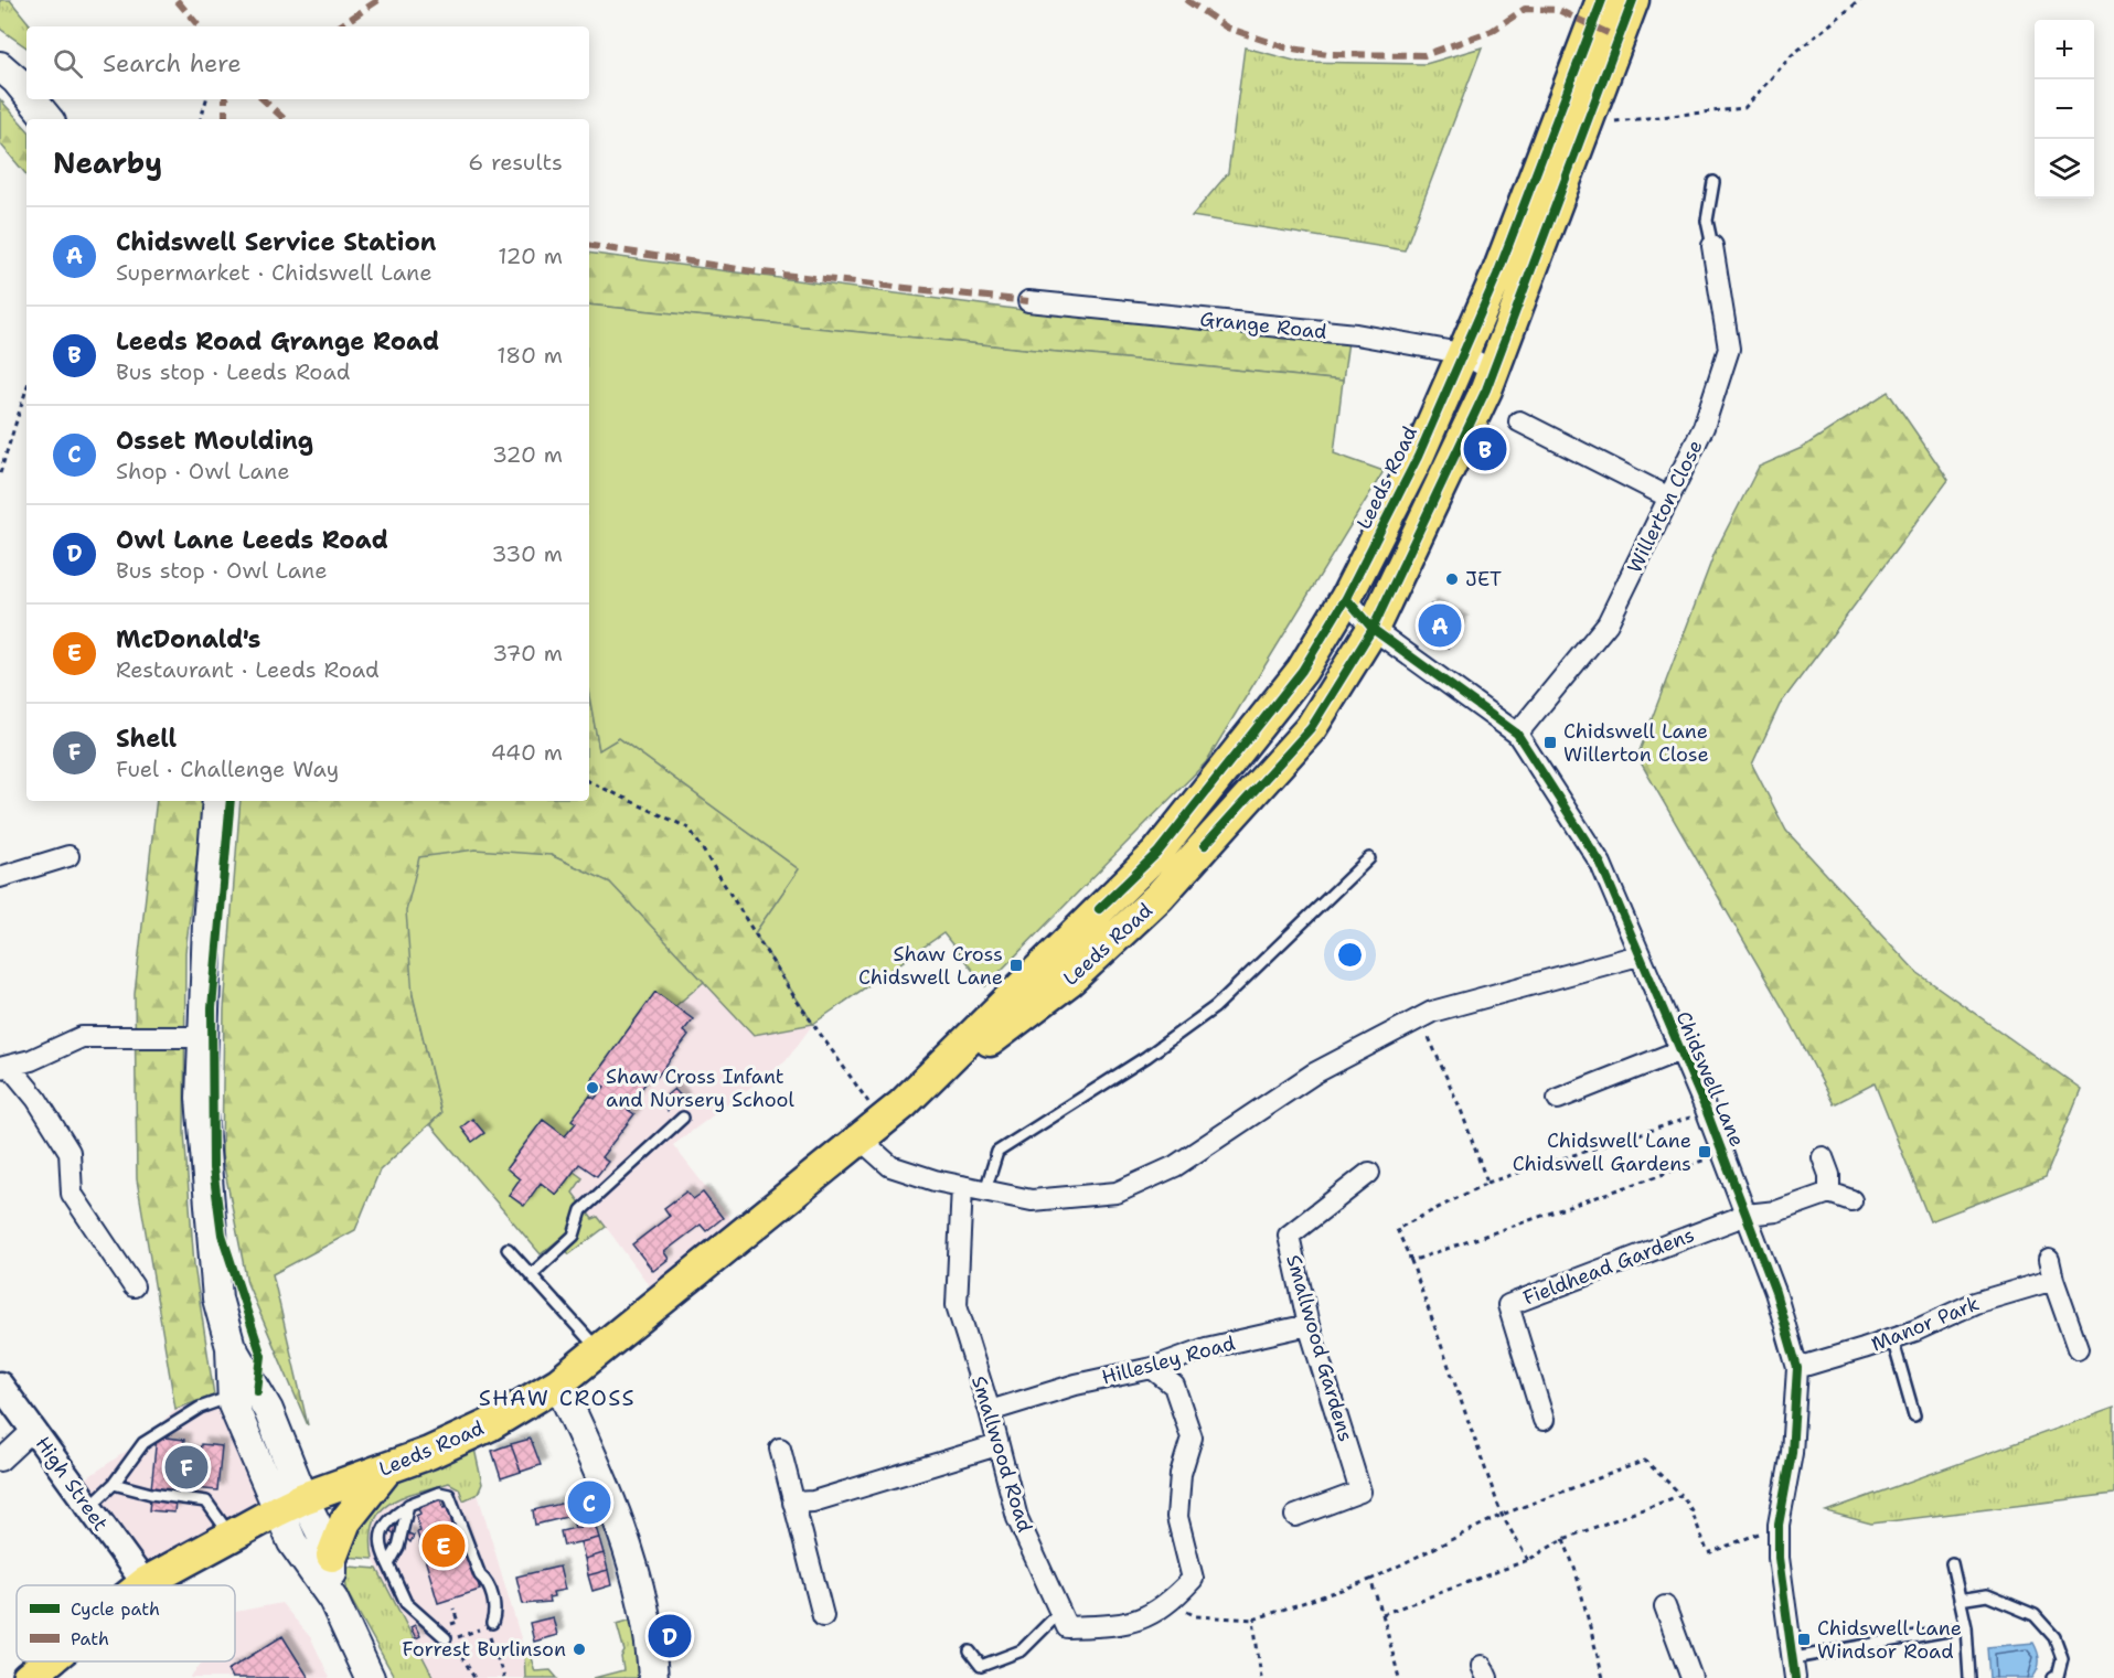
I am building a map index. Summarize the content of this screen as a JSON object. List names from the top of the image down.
{
  "streets": {
    "main road": ["Leeds Road"],
    "street": [
      "Grange Road",
      "Willerton Close",
      "Chidswell Lane",
      "Fieldhead Gardens",
      "Manor Park",
      "Smallwood Gardens",
      "Hillesley Road",
      "Smallwood Road",
      "High Street"
    ]
  },
  "crossings": [
    ["Grange Road", "Leeds Road"],
    ["Leeds Road", "Chidswell Lane"],
    ["Leeds Road", "High Street"],
    ["Willerton Close", "Chidswell Lane"],
    ["Chidswell Lane", "Fieldhead Gardens"],
    ["Chidswell Lane", "Manor Park"],
    ["Smallwood Gardens", "Hillesley Road"],
    ["Hillesley Road", "Smallwood Road"]
  ],
  "districts": ["SHAW CROSS"],
  "places": {
    "other": ["JET", "Shaw Cross Infant and Nursery School", "Forrest Burlinson"],
    "transit": [
      "Chidswell Lane Willerton Close",
      "Shaw Cross Chidswell Lane",
      "Chidswell Lane Chidswell Gardens",
      "Chidswell Lane Windsor Road"
    ]
  },
  "legend": ["Cycle path", "Path"],
  "page": {
    "map_buttons": ["+", "−"],
    "search": "Search here",
    "heading": ["Nearby", "6 results"],
    "list": [
      {
        "mark": "A",
        "name": "Chidswell Service Station",
        "note": "Supermarket · Chidswell Lane",
        "value": "120 m"
      },
      {
        "mark": "B",
        "name": "Leeds Road Grange Road",
        "note": "Bus stop · Leeds Road",
        "value": "180 m"
      },
      {
        "mark": "C",
        "name": "Osset Moulding",
        "note": "Shop · Owl Lane",
        "value": "320 m"
      },
      {
        "mark": "D",
        "name": "Owl Lane Leeds Road",
        "note": "Bus stop · Owl Lane",
        "value": "330 m"
      },
      {
        "mark": "E",
        "name": "McDonald's",
        "note": "Restaurant · Leeds Road",
        "value": "370 m"
      },
      {
        "mark": "F",
        "name": "Shell",
        "note": "Fuel · Challenge Way",
        "value": "440 m"
      }
    ],
    "pins": [
      "B",
      "A",
      "F",
      "C",
      "E",
      "D"
    ]
  }
}
